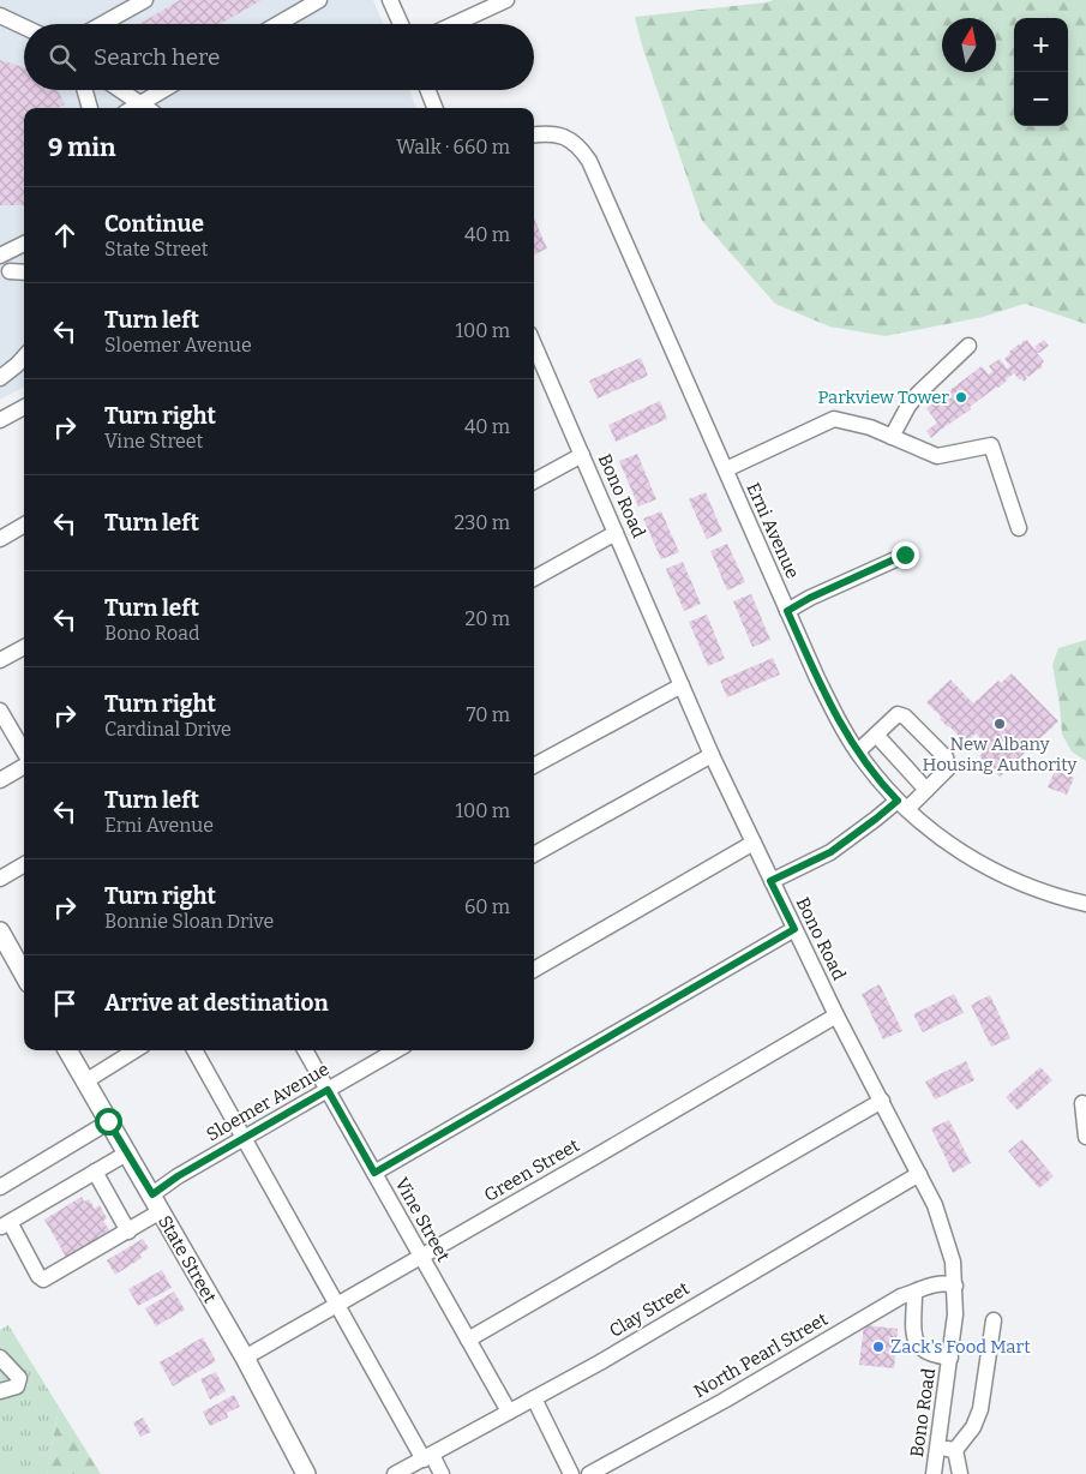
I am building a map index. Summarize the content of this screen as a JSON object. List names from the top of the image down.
{
  "streets": {
    "main road": ["State Street"],
    "street": [
      "Bono Road",
      "Erni Avenue",
      "Sloemer Avenue",
      "Green Street",
      "Vine Street",
      "Clay Street",
      "North Pearl Street"
    ]
  },
  "crossings": [
    ["Bono Road", "Green Street"],
    ["Bono Road", "Clay Street"],
    ["Bono Road", "North Pearl Street"],
    ["Sloemer Avenue", "Vine Street"],
    ["Sloemer Avenue", "State Street"],
    ["Green Street", "Vine Street"],
    ["Green Street", "State Street"],
    ["Vine Street", "Clay Street"]
  ],
  "places": ["Parkview Tower", "New Albany Housing Authority", "Zack's Food Mart"],
  "north": "top",
  "page": {
    "map_buttons": ["+", "−"],
    "search": "Search here",
    "heading": ["9 min", "Walk · 660 m"],
    "list": [
      ["Continue", "State Street", "40 m"],
      ["Turn left", "Sloemer Avenue", "100 m"],
      ["Turn right", "Vine Street", "40 m"],
      ["Turn left", "230 m"],
      ["Turn left", "Bono Road", "20 m"],
      ["Turn right", "Cardinal Drive", "70 m"],
      ["Turn left", "Erni Avenue", "100 m"],
      ["Turn right", "Bonnie Sloan Drive", "60 m"],
      "Arrive at destination"
    ]
  }
}
